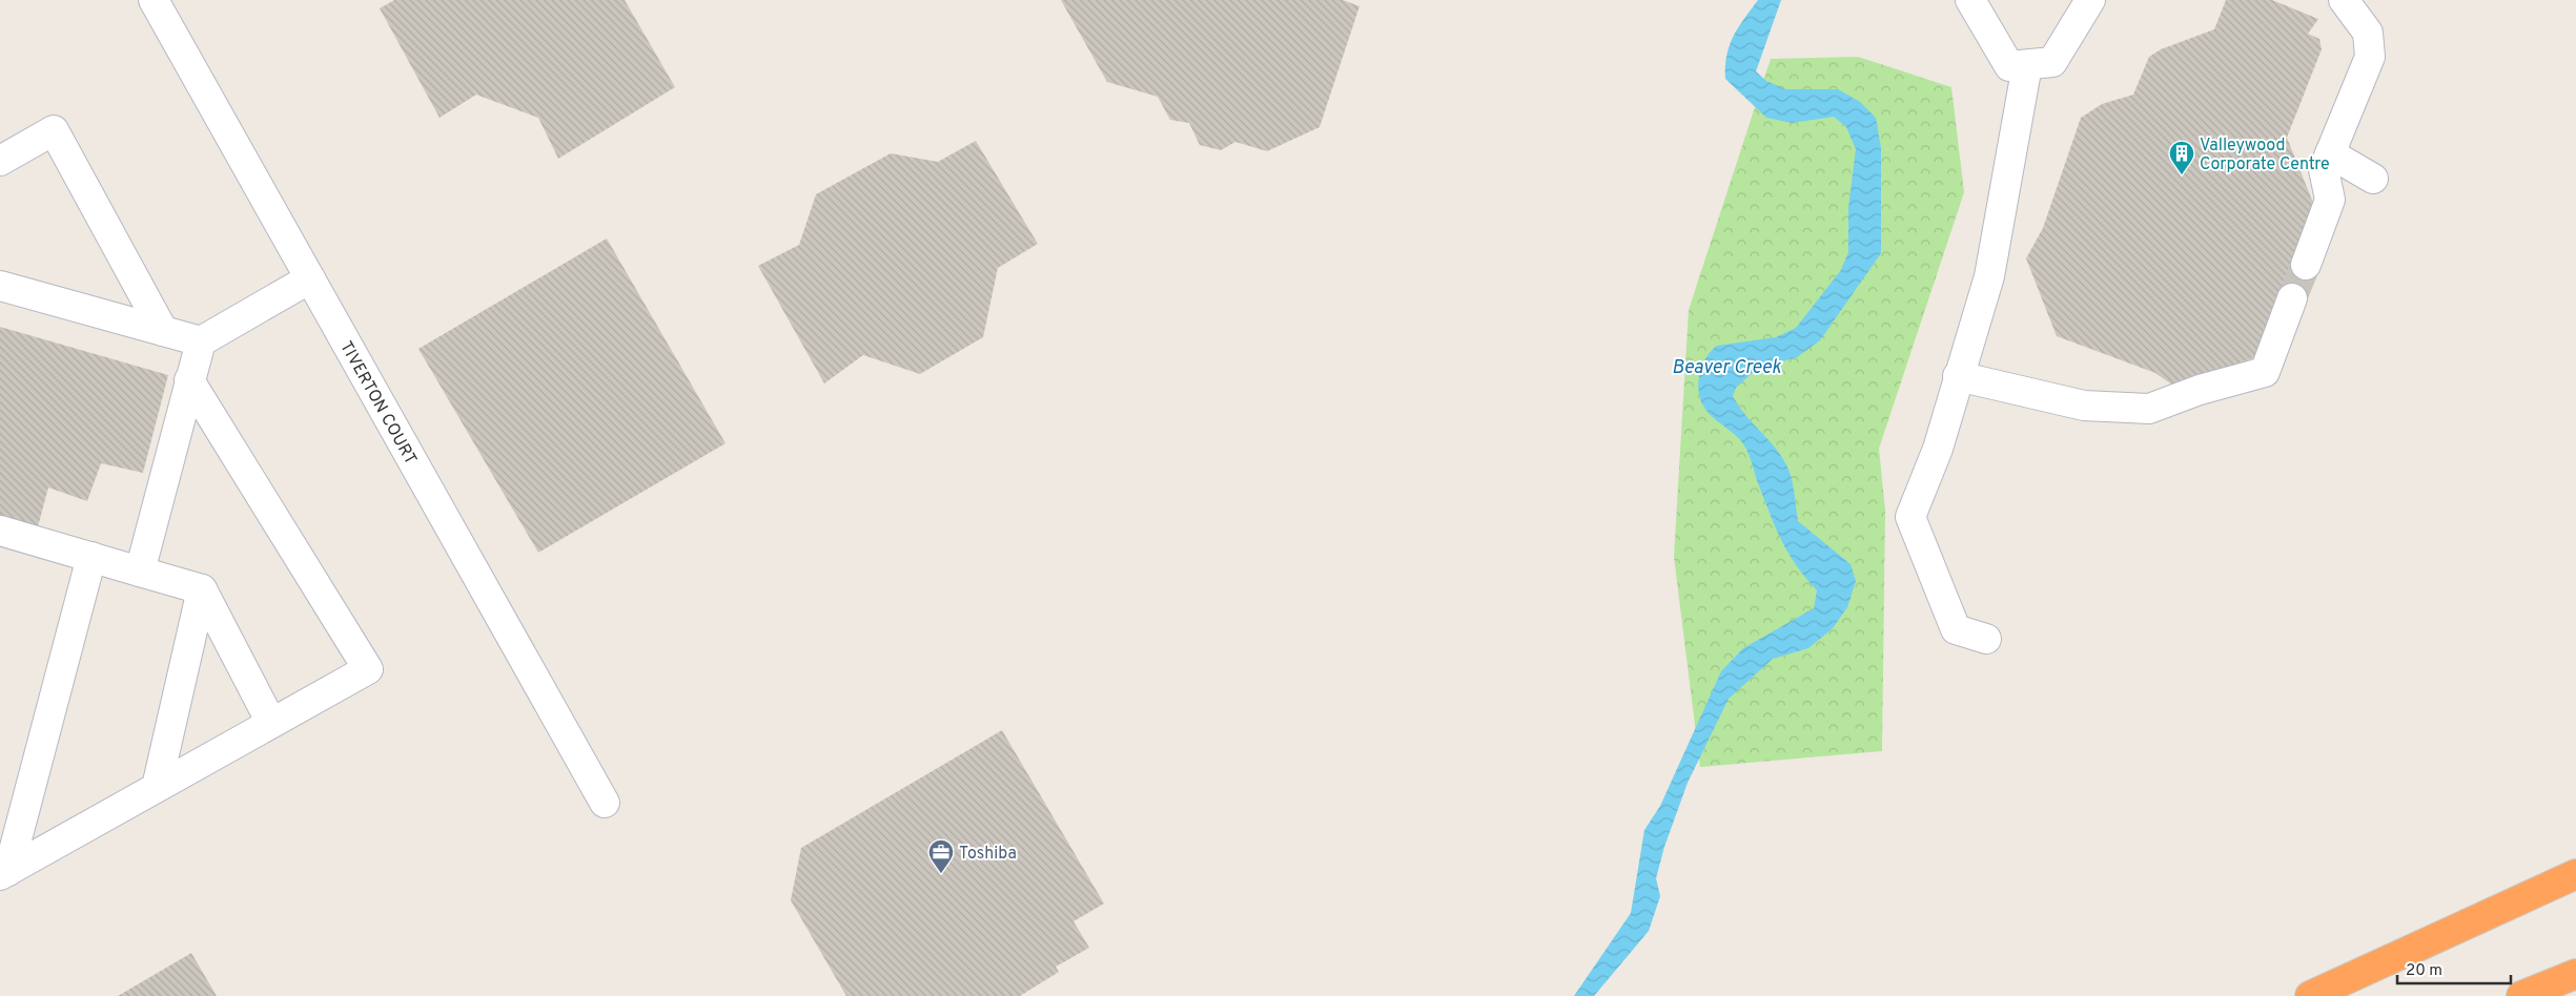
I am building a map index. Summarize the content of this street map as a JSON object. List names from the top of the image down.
{
  "streets": {
    "street": ["TIVERTON COURT"]
  },
  "water": ["Beaver Creek"],
  "places": {
    "building": ["Valleywood Corporate Centre"],
    "office": ["Toshiba"]
  },
  "scale_bar": "20 m"
}
